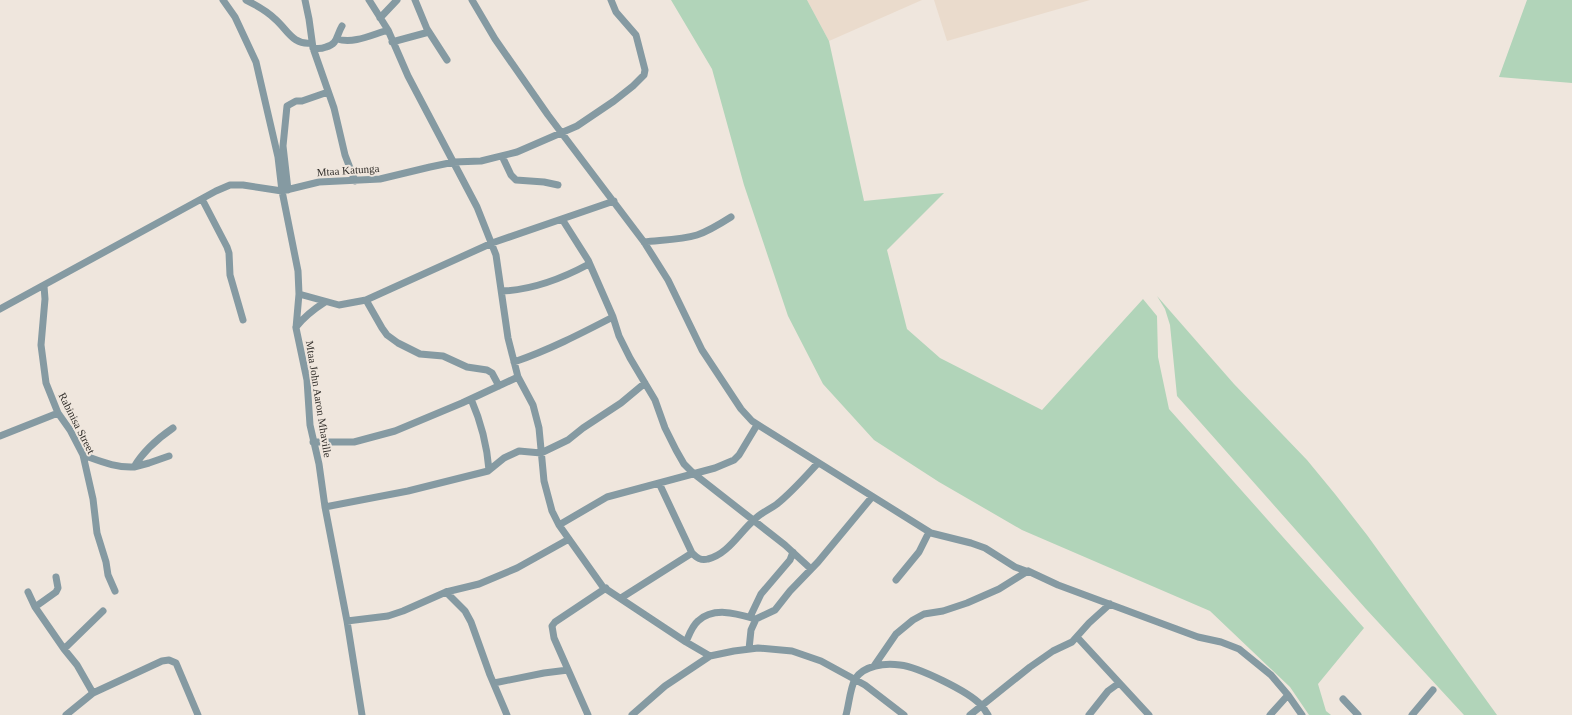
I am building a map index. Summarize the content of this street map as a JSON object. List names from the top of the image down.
{
  "streets": {
    "street": ["Mtaa Katunga", "Mtaa John Aaron Mhaville", "Rabinisa Street"]
  },
  "crossings": [
    ["Mtaa Katunga", "Mtaa John Aaron Mhaville"],
    ["Mtaa Katunga", "Rabinisa Street"]
  ]
}
